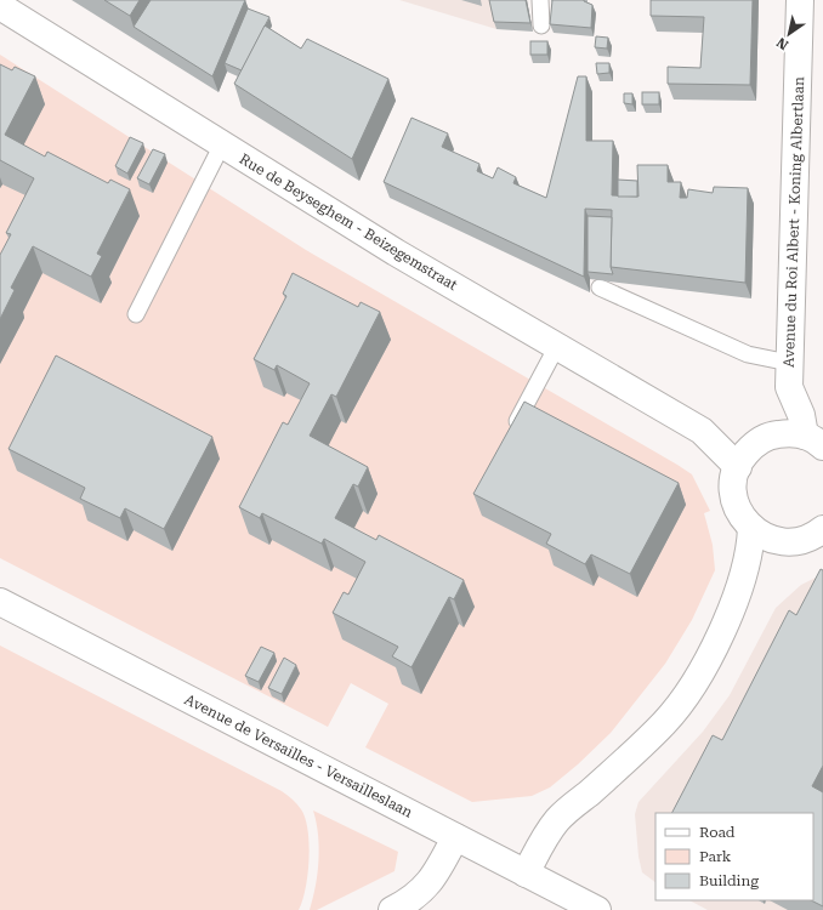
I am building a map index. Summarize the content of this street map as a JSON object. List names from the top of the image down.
{
  "streets": {
    "street": ["Rue de Beyseghem - Beizegemstraat", "Avenue du Roi Albert - Koning Albertlaan", "Avenue de Versailles - Versailleslaan"]
  },
  "crossings": [
    ["Rue de Beyseghem - Beizegemstraat", "Avenue du Roi Albert - Koning Albertlaan"]
  ],
  "legend": ["Road", "Park", "Building"],
  "north": "bottom left"
}
